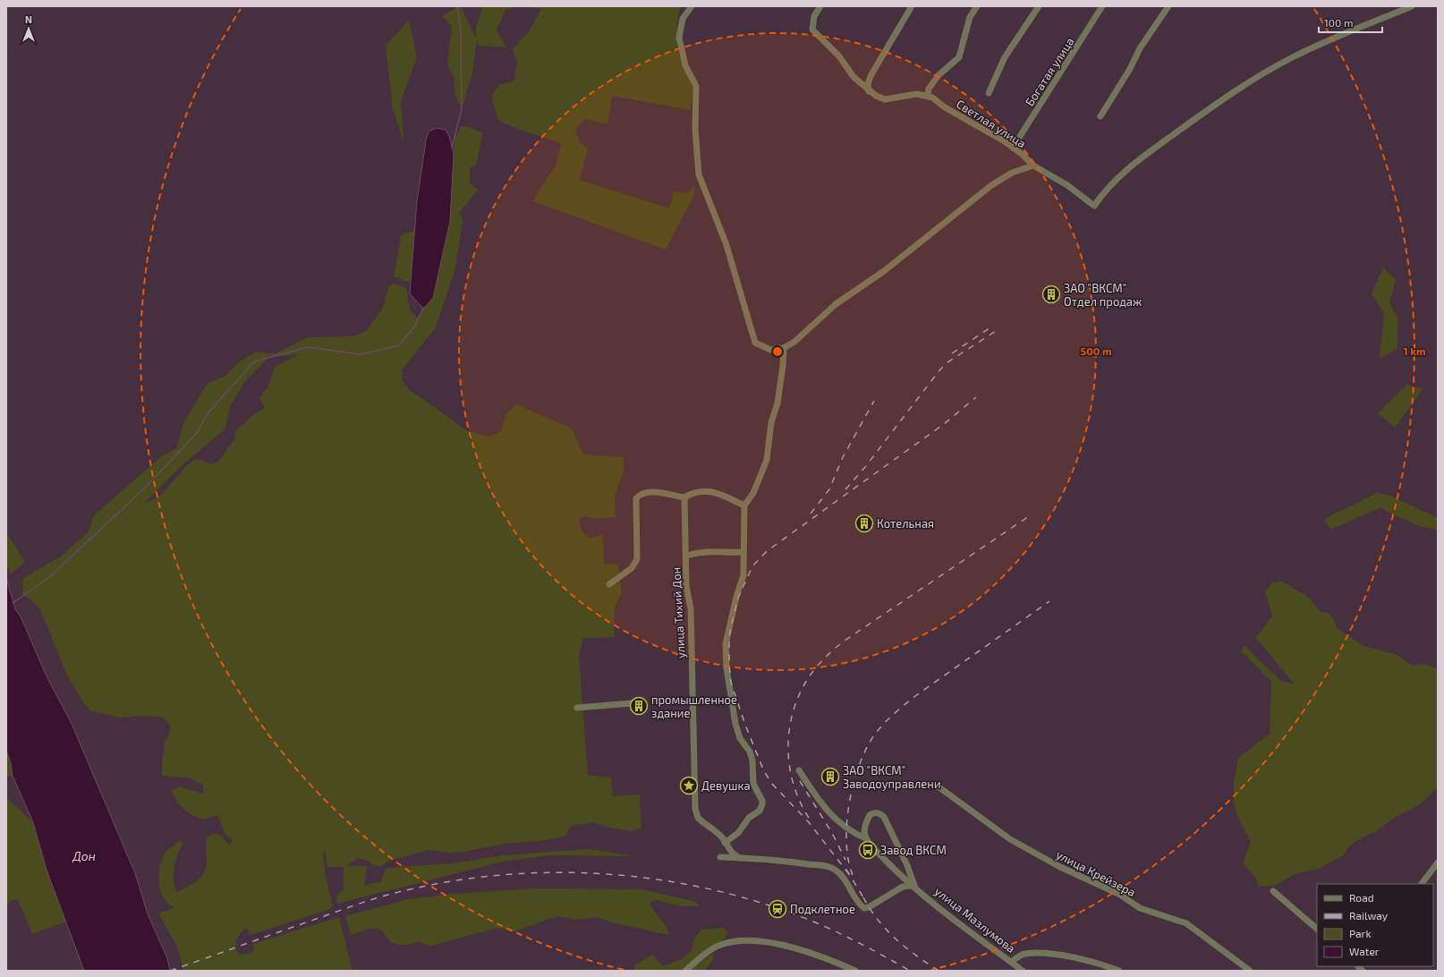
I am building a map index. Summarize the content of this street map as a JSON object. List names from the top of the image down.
{
  "streets": {
    "street": [
      "Богатая улица",
      "Светлая улица",
      "улица Тихий Дон",
      "улица Крейзера",
      "улица Мазлумова"
    ]
  },
  "crossings": [
    ["Богатая улица", "Светлая улица"]
  ],
  "water": ["Дон"],
  "places": {
    "building": [
      "ЗАО \"ВКСМ\" Отдел продаж",
      "Котельная",
      "промышленное здание",
      "ЗАО \"ВКСМ\" Заводоуправлени"
    ],
    "place": ["Девушка"],
    "bus stop": ["Завод ВКСМ"],
    "station": ["Подклетное"]
  },
  "legend": [
    "Road",
    "Railway",
    "Park",
    "Water"
  ],
  "scale_bar": "100 m",
  "north": "top",
  "rings": ["500 m", "1 km"]
}
